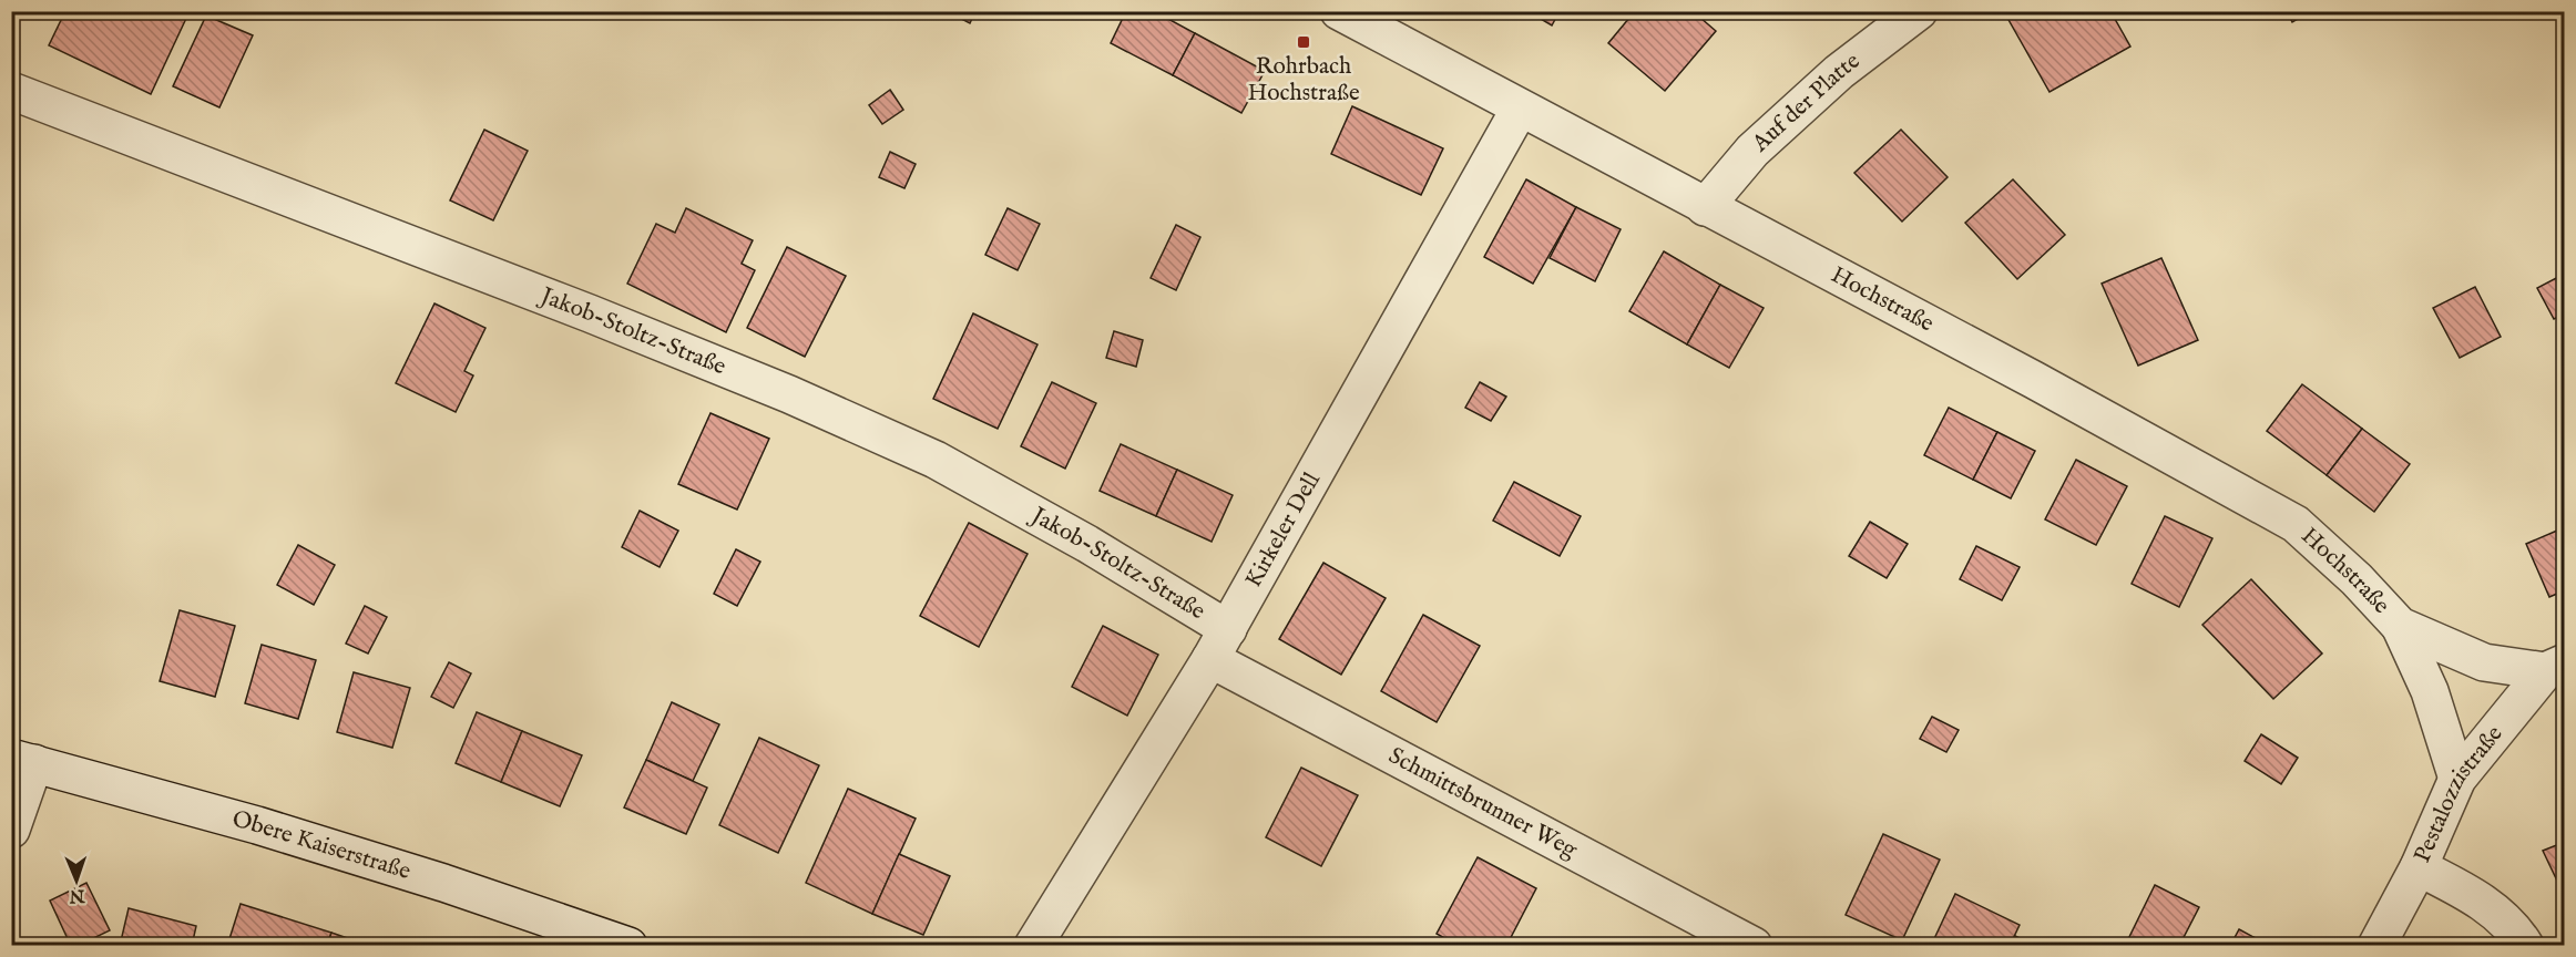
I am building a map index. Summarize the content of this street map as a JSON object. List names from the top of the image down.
{
  "streets": {
    "street": [
      "Auf der Platte",
      "Hochstraße",
      "Jakob-Stoltz-Straße",
      "Kirkeler Dell",
      "Pestalozzistraße",
      "Schmittsbrunner Weg",
      "Obere Kaiserstraße"
    ]
  },
  "crossings": [
    ["Auf der Platte", "Hochstraße"],
    ["Hochstraße", "Kirkeler Dell"],
    ["Hochstraße", "Pestalozzistraße"],
    ["Jakob-Stoltz-Straße", "Kirkeler Dell"],
    ["Jakob-Stoltz-Straße", "Schmittsbrunner Weg"],
    ["Kirkeler Dell", "Schmittsbrunner Weg"]
  ],
  "places": {
    "transit": ["Rohrbach Hochstraße"]
  },
  "north": "bottom"
}
